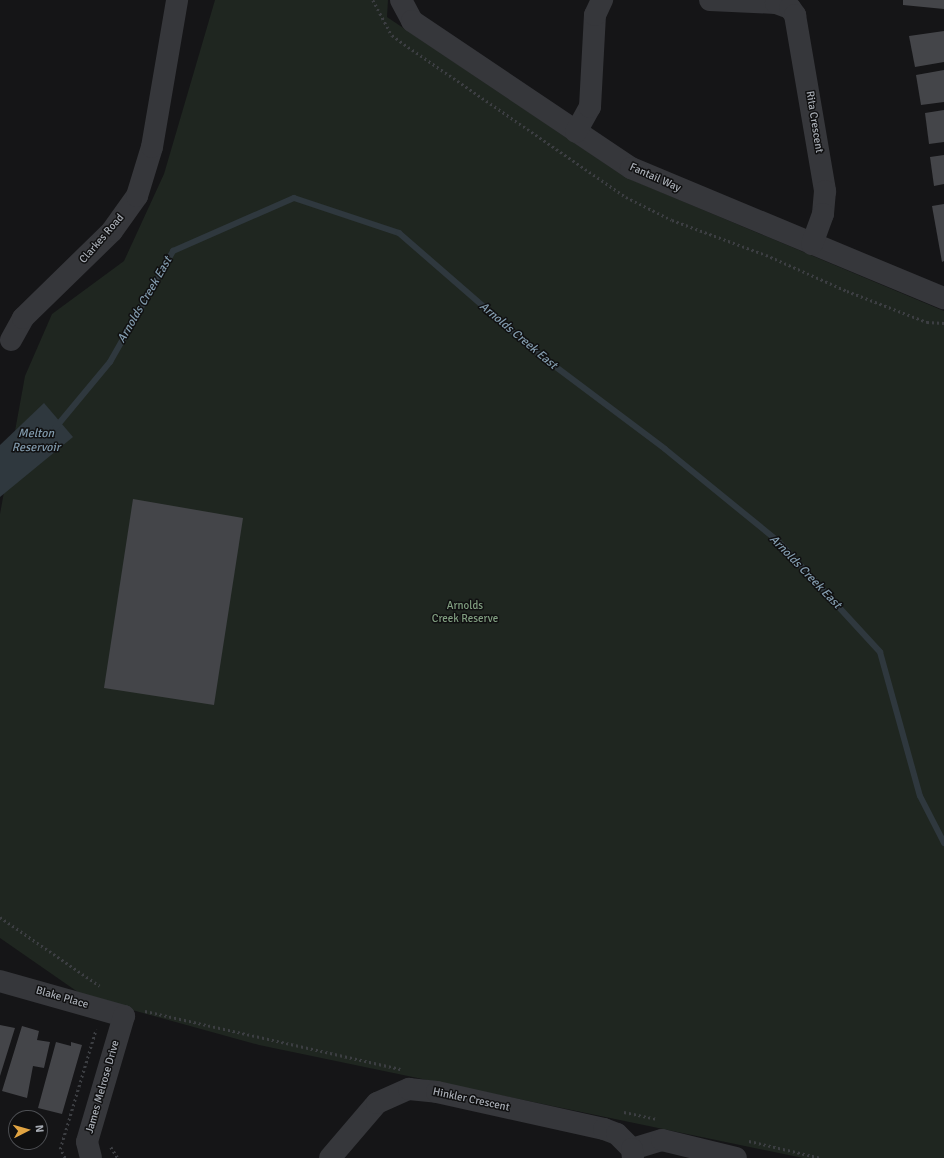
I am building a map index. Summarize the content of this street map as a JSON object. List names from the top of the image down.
{
  "streets": {
    "street": [
      "Rita Crescent",
      "Fantail Way",
      "Clarkes Road",
      "Blake Place",
      "James Melrose Drive",
      "Hinkler Crescent"
    ]
  },
  "crossings": [
    ["Rita Crescent", "Fantail Way"],
    ["Blake Place", "James Melrose Drive"]
  ],
  "water": ["Arnolds Creek East", "Melton Reservoir"],
  "parks": ["Arnolds Creek Reserve"],
  "north": "right"
}
